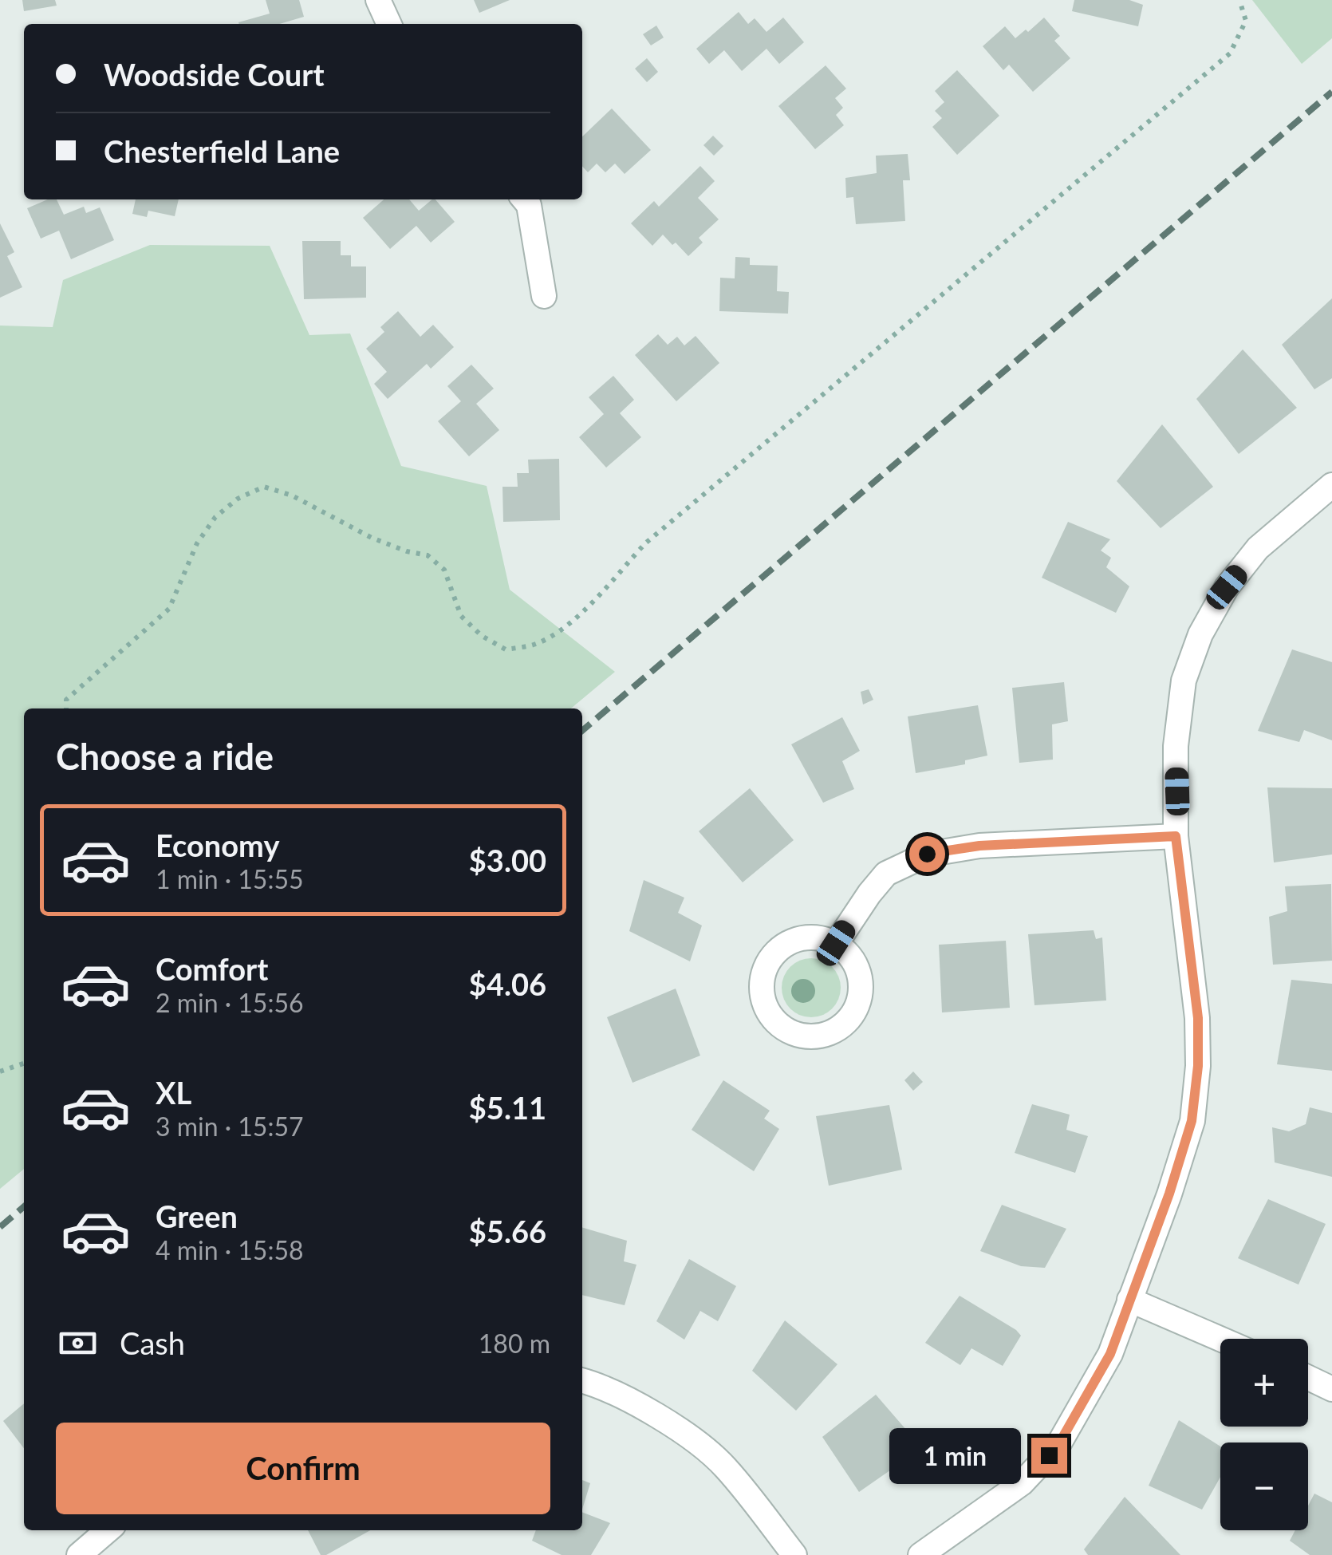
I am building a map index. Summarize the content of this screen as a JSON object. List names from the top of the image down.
{
  "page": {
    "banner": ["Woodside Court", "Chesterfield Lane"],
    "heading": "Choose a ride",
    "list": [
      {
        "name": "Economy",
        "note": "1 min · 15:55",
        "value": "$3.00"
      },
      {
        "name": "Comfort",
        "note": "2 min · 15:56",
        "value": "$4.06"
      },
      {
        "name": "XL",
        "note": "3 min · 15:57",
        "value": "$5.11"
      },
      {
        "name": "Green",
        "note": "4 min · 15:58",
        "value": "$5.66"
      }
    ],
    "pay": ["Cash", "180 m"],
    "map_buttons": ["+", "−"],
    "buttons": "Confirm",
    "bubble": "1 min"
  }
}
